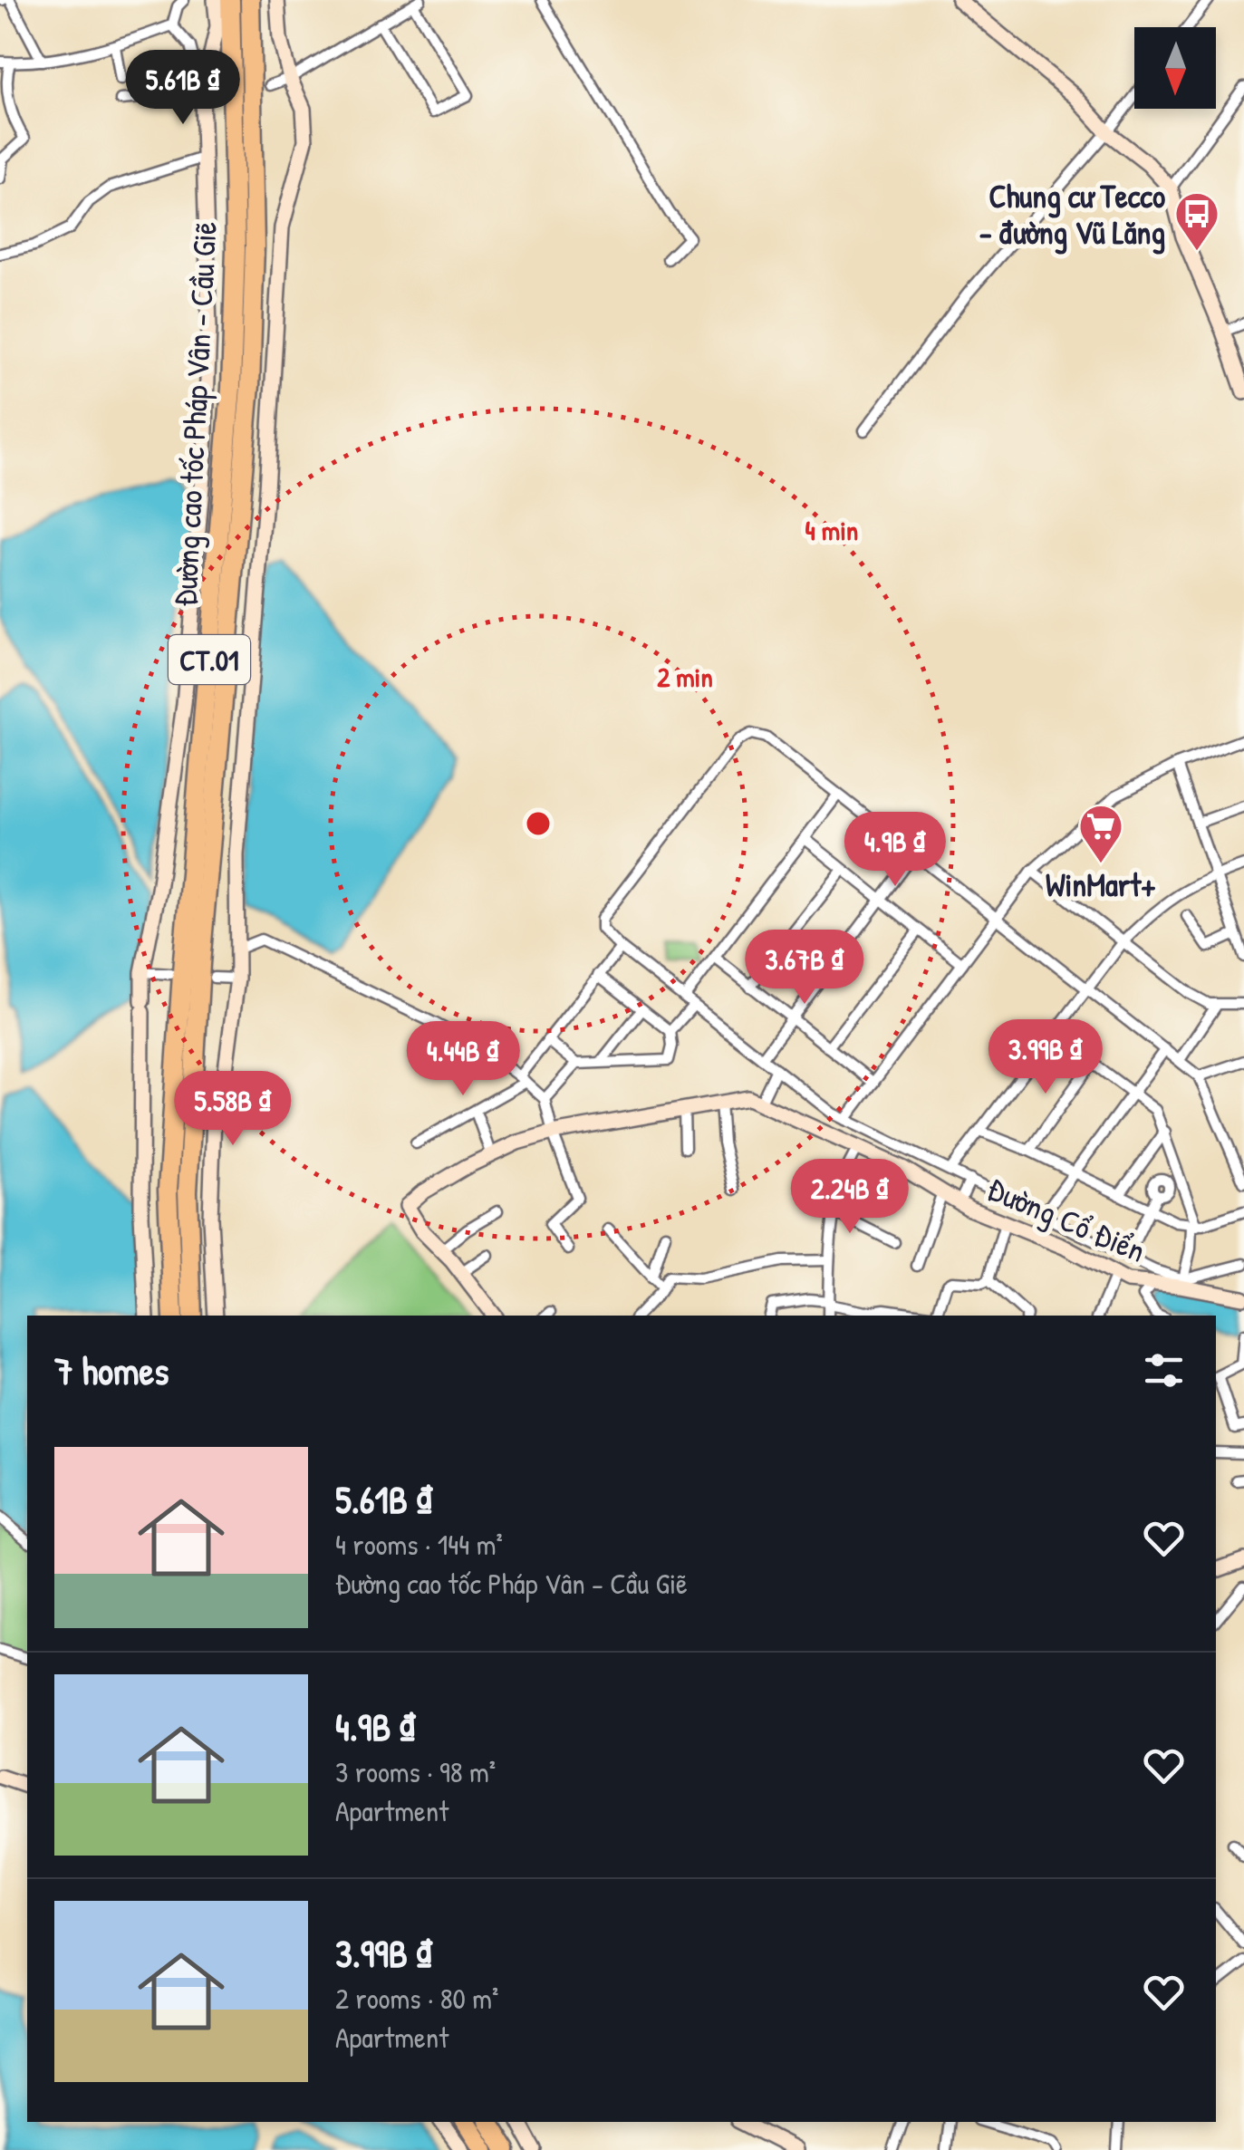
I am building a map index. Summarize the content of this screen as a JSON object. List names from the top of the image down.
{
  "streets": {
    "highway": ["Đường cao tốc Pháp Vân - Cầu Giẽ", "CT.01"],
    "street": ["Đường Cổ Điển"]
  },
  "places": {
    "bus stop": ["Chung cư Tecco - đường Vũ Lăng"],
    "supermarket": ["WinMart+"]
  },
  "north": "bottom",
  "page": {
    "price": [
      "5.61B ₫",
      "4.9B ₫",
      "3.67B ₫",
      "3.99B ₫",
      "4.44B ₫",
      "5.58B ₫",
      "2.24B ₫"
    ],
    "heading": "7 homes",
    "list": [
      {
        "name": "5.61B ₫",
        "note": "4 rooms · 144 m² · Đường cao tốc Pháp Vân - Cầu Giẽ"
      },
      {
        "name": "4.9B ₫",
        "note": "3 rooms · 98 m² · Apartment"
      },
      {
        "name": "3.99B ₫",
        "note": "2 rooms · 80 m² · Apartment"
      }
    ]
  },
  "rings": ["4 min", "2 min"]
}
